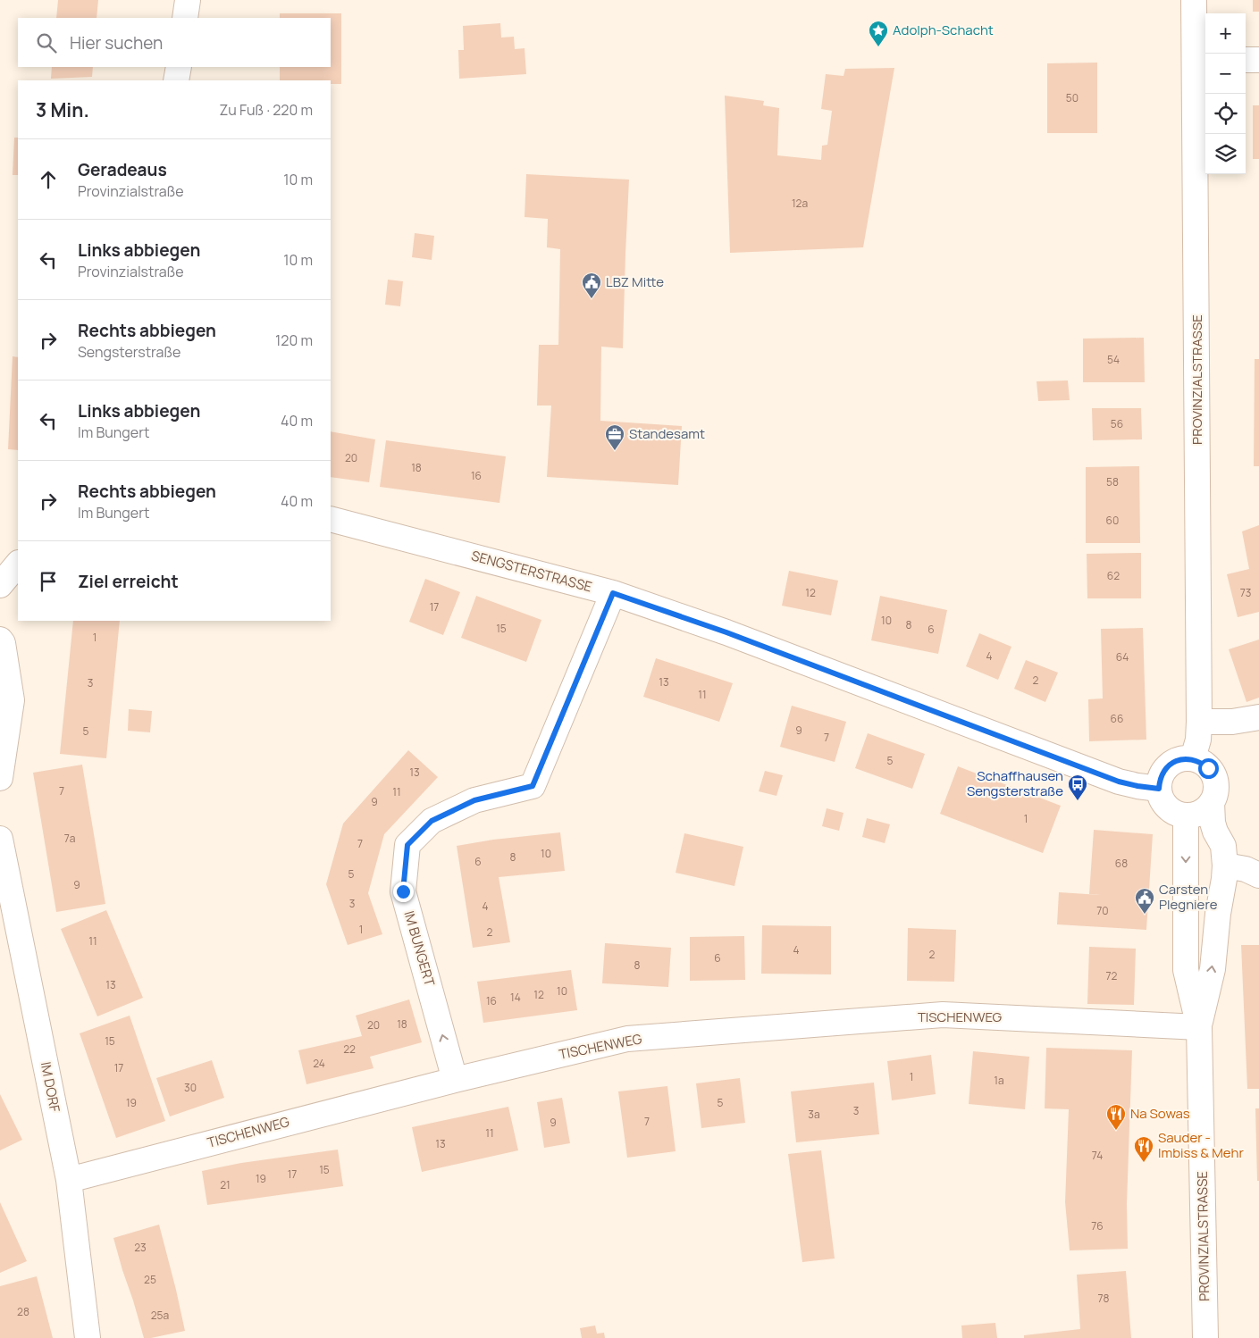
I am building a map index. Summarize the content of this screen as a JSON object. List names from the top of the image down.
{
  "streets": {
    "street": [
      "PROVINZIALSTRASSE",
      "SENGSTERSTRASSE",
      "IM BUNGERT",
      "TISCHENWEG",
      "IM DORF"
    ]
  },
  "crossings": [
    ["PROVINZIALSTRASSE", "SENGSTERSTRASSE"],
    ["PROVINZIALSTRASSE", "TISCHENWEG"],
    ["SENGSTERSTRASSE", "IM BUNGERT"],
    ["IM BUNGERT", "TISCHENWEG"],
    ["TISCHENWEG", "IM DORF"]
  ],
  "one_way": ["IM BUNGERT"],
  "places": {
    "place": ["Adolph-Schacht"],
    "public building": ["LBZ Mitte", "Carsten Plegniere"],
    "office": ["Standesamt"],
    "bus stop": ["Schaffhausen Sengsterstraße"],
    "restaurant": ["Na Sowas", "Sauder - Imbiss & Mehr"]
  },
  "house_numbers": [
    "50",
    "12a",
    "54",
    "56",
    "20",
    "18",
    "16",
    "58",
    "60",
    "62",
    "12",
    "73",
    "17",
    "10",
    "8",
    "15",
    "6",
    "1",
    "4",
    "64",
    "2",
    "13",
    "3",
    "11",
    "66",
    "9",
    "5",
    "7",
    "5",
    "13",
    "7",
    "11",
    "9",
    "1",
    "7a",
    "7",
    "10",
    "8",
    "6",
    "68",
    "5",
    "9",
    "3",
    "4",
    "70",
    "1",
    "2",
    "11",
    "4",
    "2",
    "6",
    "8",
    "72",
    "13",
    "10",
    "12",
    "14",
    "16",
    "18",
    "20",
    "15",
    "22",
    "24",
    "17",
    "1",
    "1a",
    "30",
    "19",
    "5",
    "3",
    "3a",
    "7",
    "9",
    "11",
    "13",
    "74",
    "15",
    "17",
    "19",
    "21",
    "76",
    "23",
    "25",
    "78",
    "28",
    "25a"
  ],
  "page": {
    "map_buttons": ["+", "−"],
    "search": "Hier suchen",
    "heading": ["3 Min.", "Zu Fuß · 220 m"],
    "list": [
      ["Geradeaus", "Provinzialstraße", "10 m"],
      ["Links abbiegen", "Provinzialstraße", "10 m"],
      ["Rechts abbiegen", "Sengsterstraße", "120 m"],
      ["Links abbiegen", "Im Bungert", "40 m"],
      ["Rechts abbiegen", "Im Bungert", "40 m"],
      "Ziel erreicht"
    ]
  }
}
